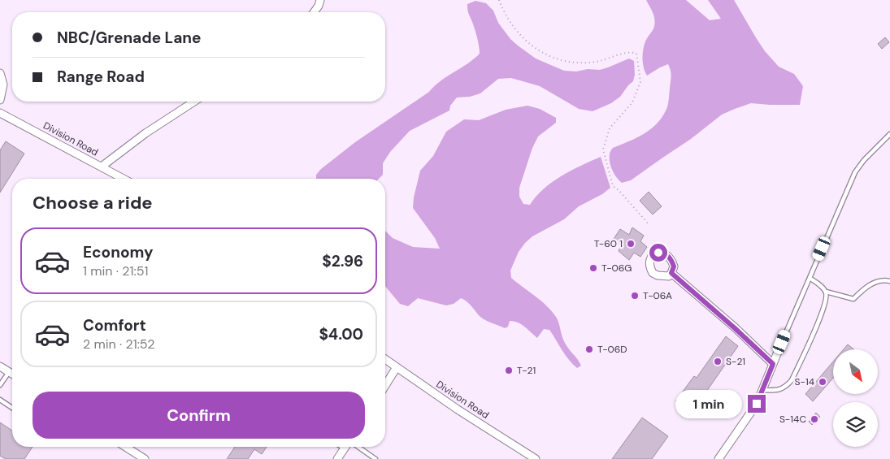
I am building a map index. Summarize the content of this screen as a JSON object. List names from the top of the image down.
{
  "streets": {
    "street": ["Division Road"]
  },
  "places": [
    "T-60 1",
    "T-06G",
    "T-06A",
    "T-06D",
    "S-21",
    "T-21",
    "S-14",
    "S-14C"
  ],
  "north": "bottom right",
  "page": {
    "banner": ["NBC/Grenade Lane", "Range Road"],
    "heading": "Choose a ride",
    "list": [
      {
        "name": "Economy",
        "note": "1 min · 21:51",
        "value": "$2.96"
      },
      {
        "name": "Comfort",
        "note": "2 min · 21:52",
        "value": "$4.00"
      }
    ],
    "buttons": "Confirm",
    "bubble": "1 min"
  }
}
